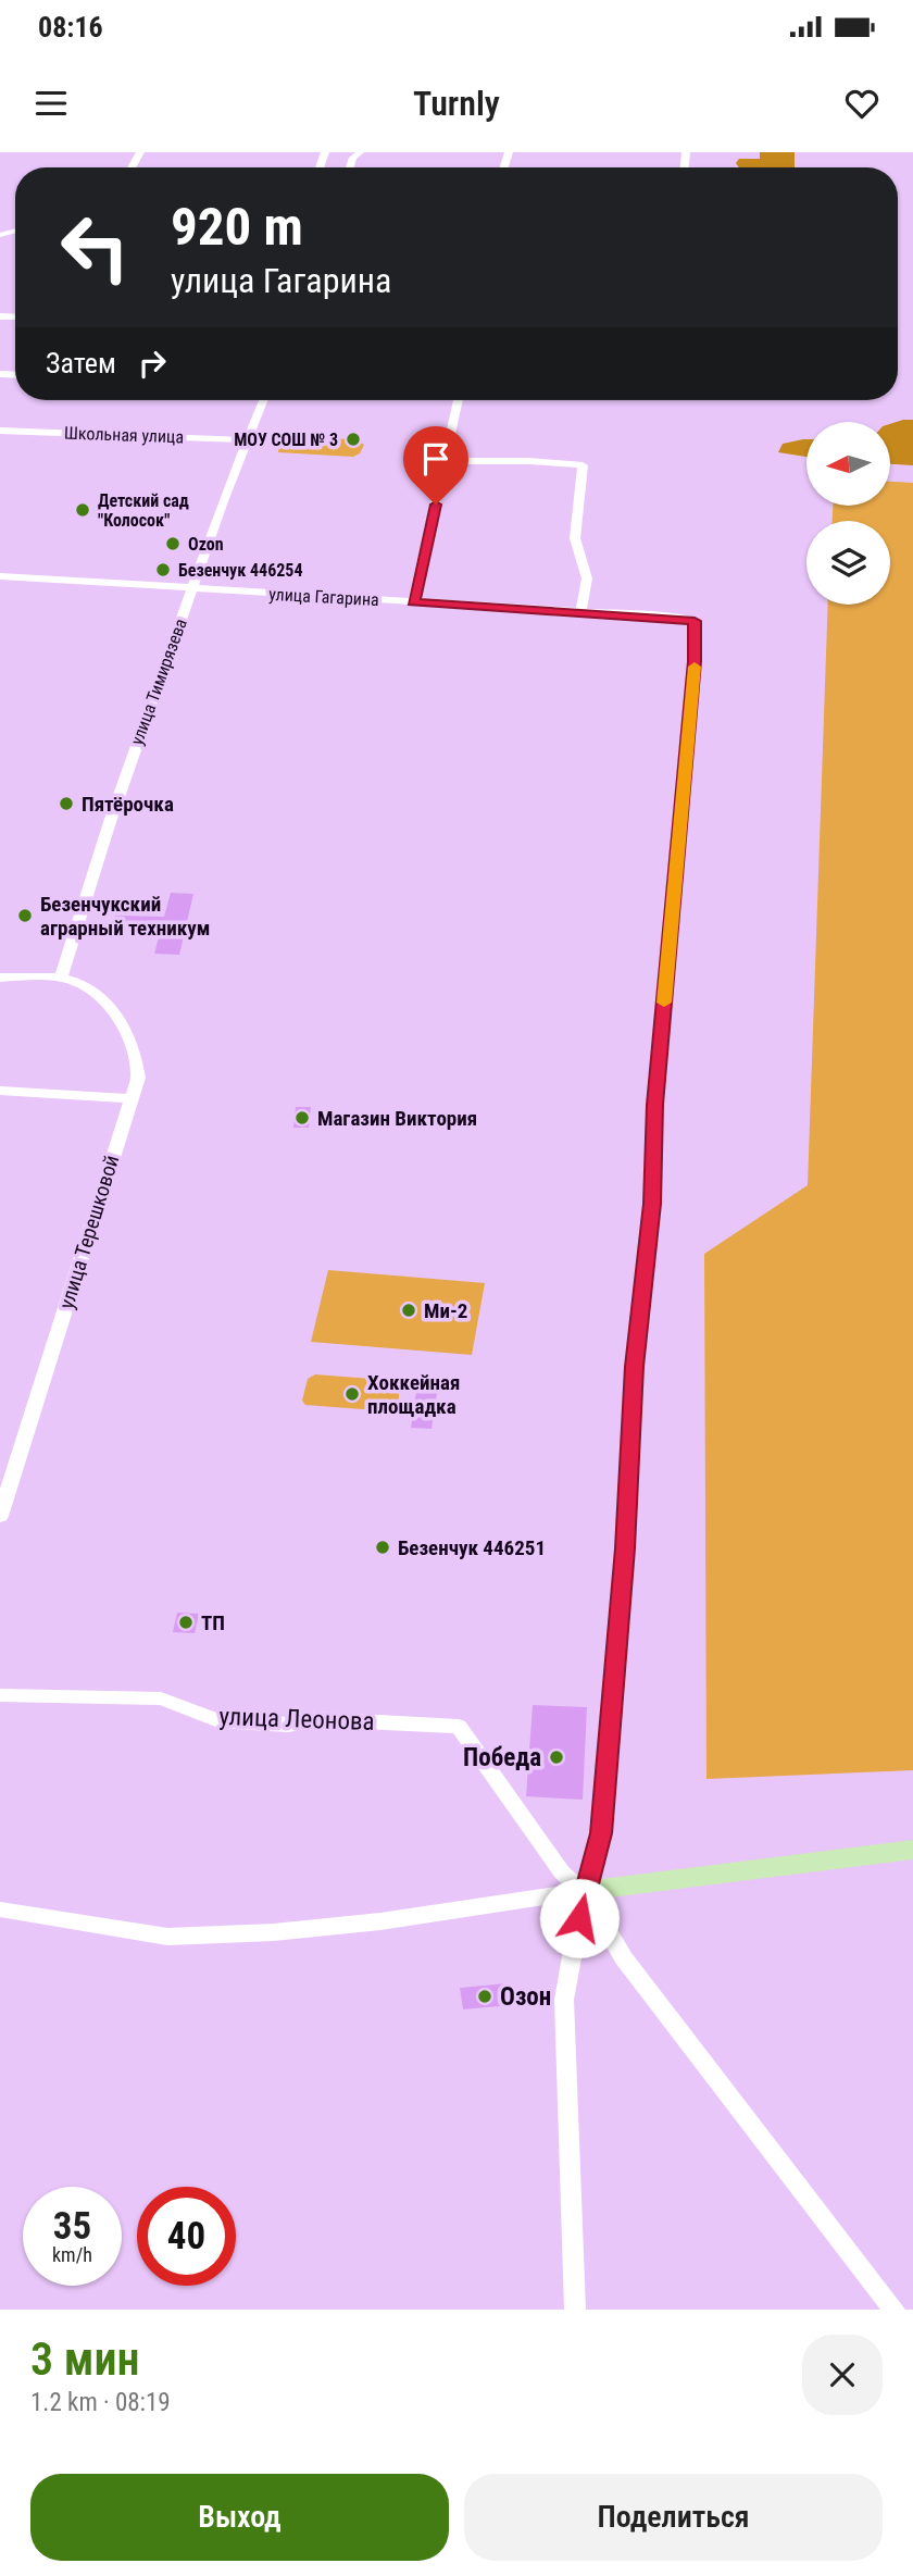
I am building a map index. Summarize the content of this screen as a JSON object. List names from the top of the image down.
{
  "streets": {
    "street": [
      "Школьная улица",
      "улица Гагарина",
      "улица Тимирязева",
      "улица Терешковой",
      "улица Леонова"
    ]
  },
  "crossings": [
    ["Школьная улица", "улица Тимирязева"],
    ["улица Гагарина", "улица Тимирязева"],
    ["улица Гагарина", "улица Леонова"],
    ["улица Тимирязева", "улица Терешковой"]
  ],
  "places": [
    "МОУ СОШ № 3",
    "Детский сад \"Колосок\"",
    "Ozon",
    "Безенчук 446254",
    "Пятёрочка",
    "Безенчукский аграрный техникум",
    "Магазин Виктория",
    "Ми-2",
    "Хоккейная площадка",
    "Безенчук 446251",
    "ТП",
    "Победа",
    "Озон"
  ],
  "north": "left",
  "page": {
    "status": "08:16",
    "header": "Turnly",
    "turn": ["920 m", "улица Гагарина"],
    "then": "Затем",
    "speed": "35 km/h",
    "limit": "40",
    "heading": ["3 мин", "1.2 km · 08:19"],
    "buttons": ["Выход", "Поделиться"]
  }
}
